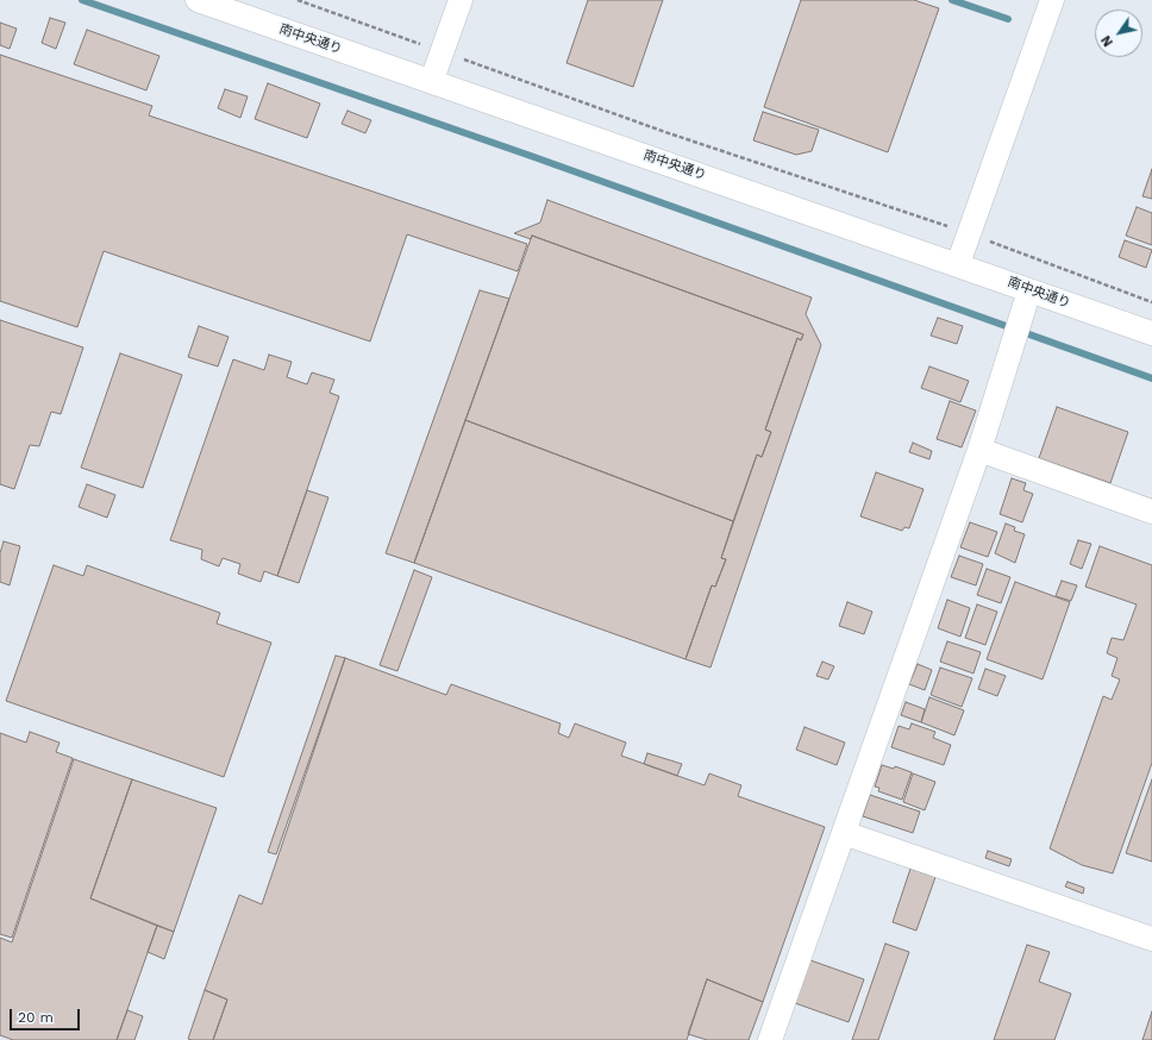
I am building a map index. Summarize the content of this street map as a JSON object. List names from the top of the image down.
{
  "streets": {
    "street": ["南中央通り"]
  },
  "scale_bar": "20 m",
  "north": "bottom left"
}
